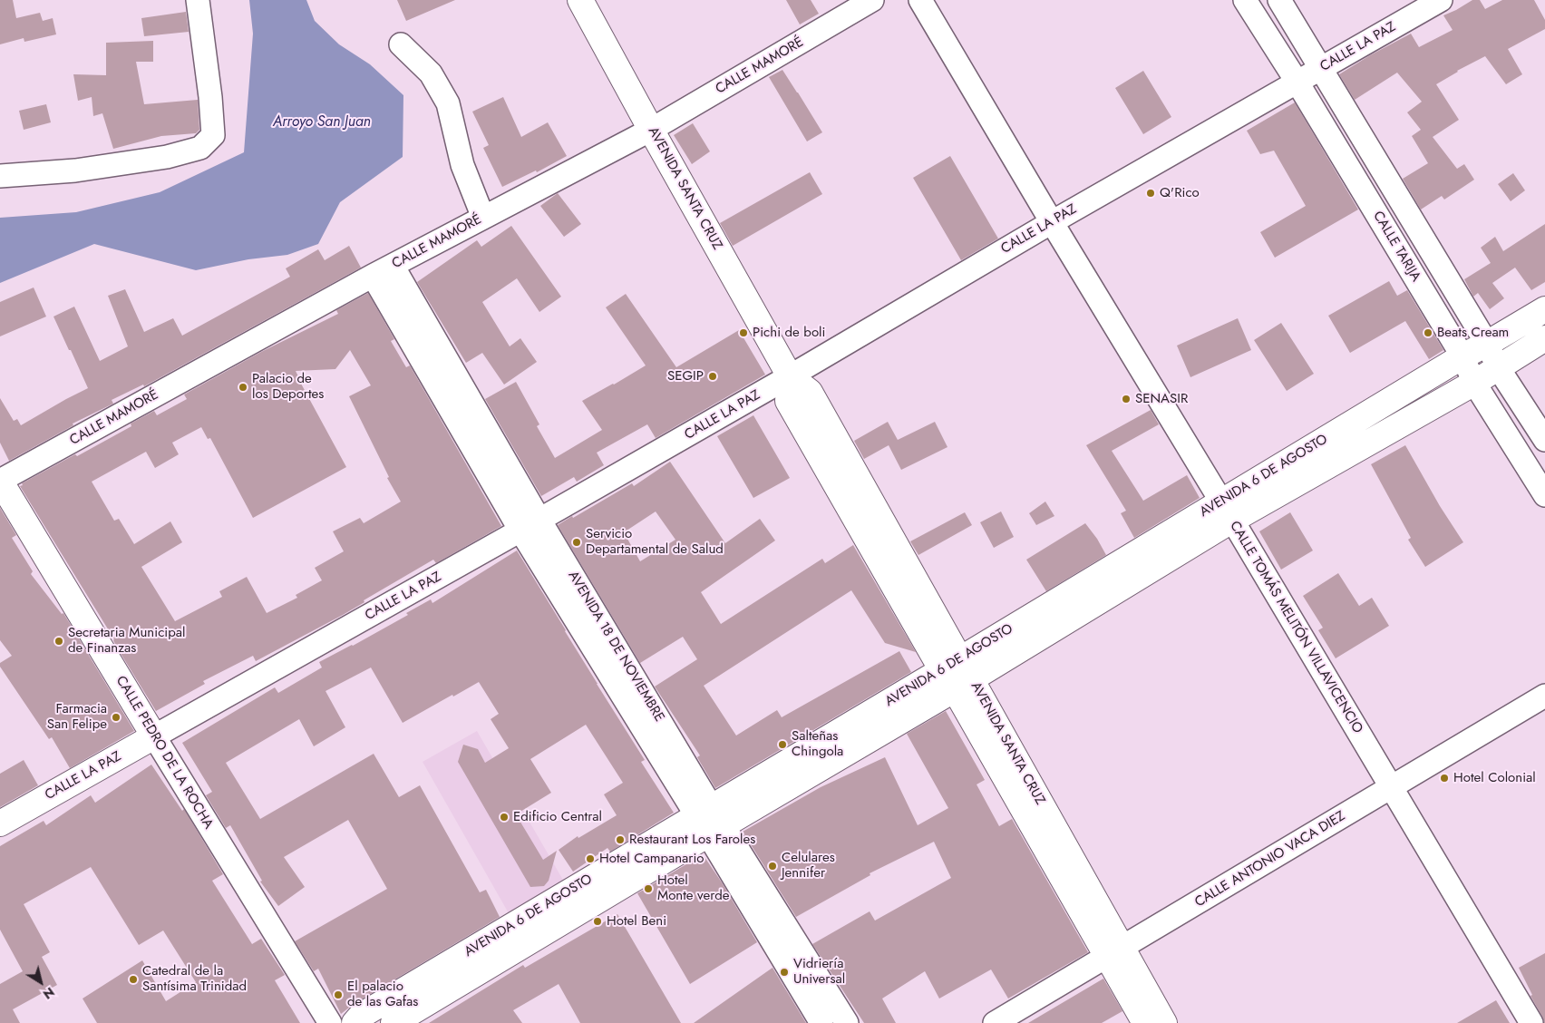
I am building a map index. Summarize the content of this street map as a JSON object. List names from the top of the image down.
{
  "streets": {
    "main road": [
      "CALLE LA PAZ",
      "AVENIDA SANTA CRUZ",
      "AVENIDA 6 DE AGOSTO",
      "CALLE PEDRO DE LA ROCHA"
    ],
    "street": [
      "CALLE MAMORÉ",
      "CALLE TARIJA",
      "CALLE TOMÁS MELITÓN VILLAVICENCIO",
      "AVENIDA 18 DE NOVIEMBRE",
      "CALLE ANTONIO VACA DIEZ"
    ]
  },
  "crossings": [
    ["CALLE LA PAZ", "AVENIDA SANTA CRUZ"],
    ["CALLE LA PAZ", "CALLE TARIJA"],
    ["CALLE LA PAZ", "CALLE TOMÁS MELITÓN VILLAVICENCIO"],
    ["CALLE LA PAZ", "AVENIDA 18 DE NOVIEMBRE"],
    ["CALLE LA PAZ", "CALLE PEDRO DE LA ROCHA"],
    ["CALLE MAMORÉ", "AVENIDA SANTA CRUZ"],
    ["CALLE MAMORÉ", "AVENIDA 18 DE NOVIEMBRE"],
    ["CALLE MAMORÉ", "CALLE PEDRO DE LA ROCHA"],
    ["AVENIDA SANTA CRUZ", "AVENIDA 6 DE AGOSTO"],
    ["AVENIDA SANTA CRUZ", "CALLE ANTONIO VACA DIEZ"],
    ["CALLE TARIJA", "AVENIDA 6 DE AGOSTO"],
    ["AVENIDA 6 DE AGOSTO", "CALLE TOMÁS MELITÓN VILLAVICENCIO"],
    ["AVENIDA 6 DE AGOSTO", "AVENIDA 18 DE NOVIEMBRE"],
    ["CALLE TOMÁS MELITÓN VILLAVICENCIO", "CALLE ANTONIO VACA DIEZ"]
  ],
  "water": ["Arroyo San Juan"],
  "places": [
    "Q'Rico",
    "Pichi de boli",
    "Beats Cream",
    "SEGIP",
    "Palacio de los Deportes",
    "SENASIR",
    "Servicio Departamental de Salud",
    "Secretaria Municipal de Finanzas",
    "Farmacia San Felipe",
    "Salteñas Chingola",
    "Hotel Colonial",
    "Edificio Central",
    "Restaurant Los Faroles",
    "Hotel Campanario",
    "Celulares Jennifer",
    "Hotel Monte verde",
    "Hotel Beni",
    "Vidriería Universal",
    "Catedral de la Santísima Trinidad",
    "El palacio de las Gafas"
  ],
  "north": "bottom right"
}
